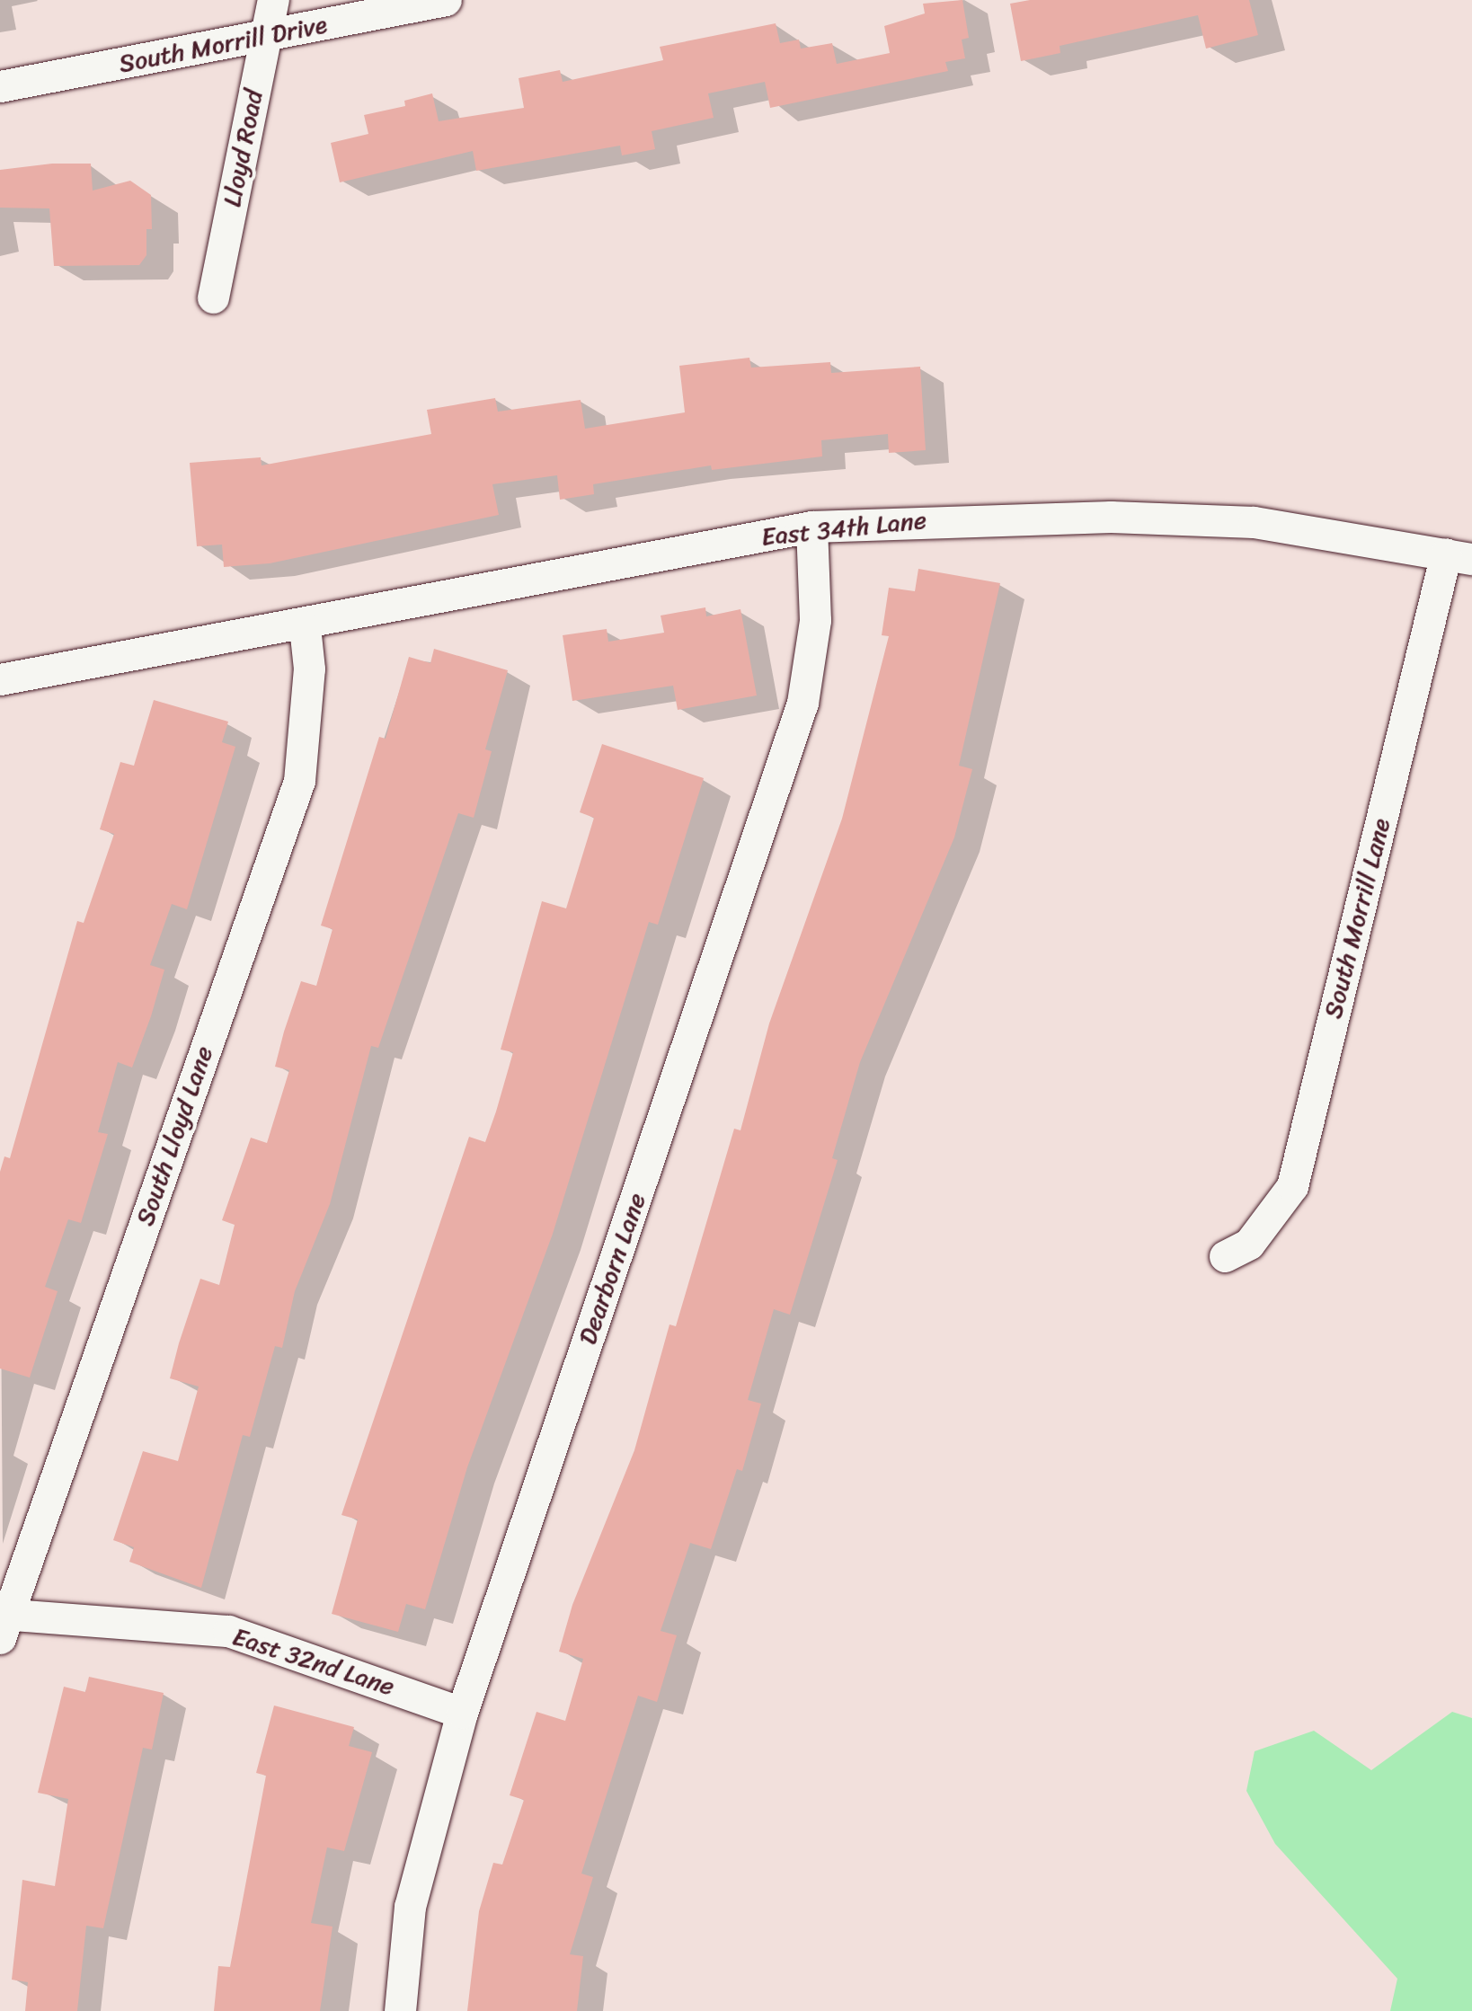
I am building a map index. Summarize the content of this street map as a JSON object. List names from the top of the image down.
{
  "streets": {
    "street": [
      "South Morrill Drive",
      "Lloyd Road",
      "East 34th Lane",
      "South Morrill Lane",
      "South Lloyd Lane",
      "Dearborn Lane",
      "East 32nd Lane"
    ]
  },
  "crossings": [
    ["South Morrill Drive", "Lloyd Road"],
    ["East 34th Lane", "South Morrill Lane"],
    ["East 34th Lane", "South Lloyd Lane"],
    ["East 34th Lane", "Dearborn Lane"],
    ["South Lloyd Lane", "East 32nd Lane"],
    ["Dearborn Lane", "East 32nd Lane"]
  ]
}
